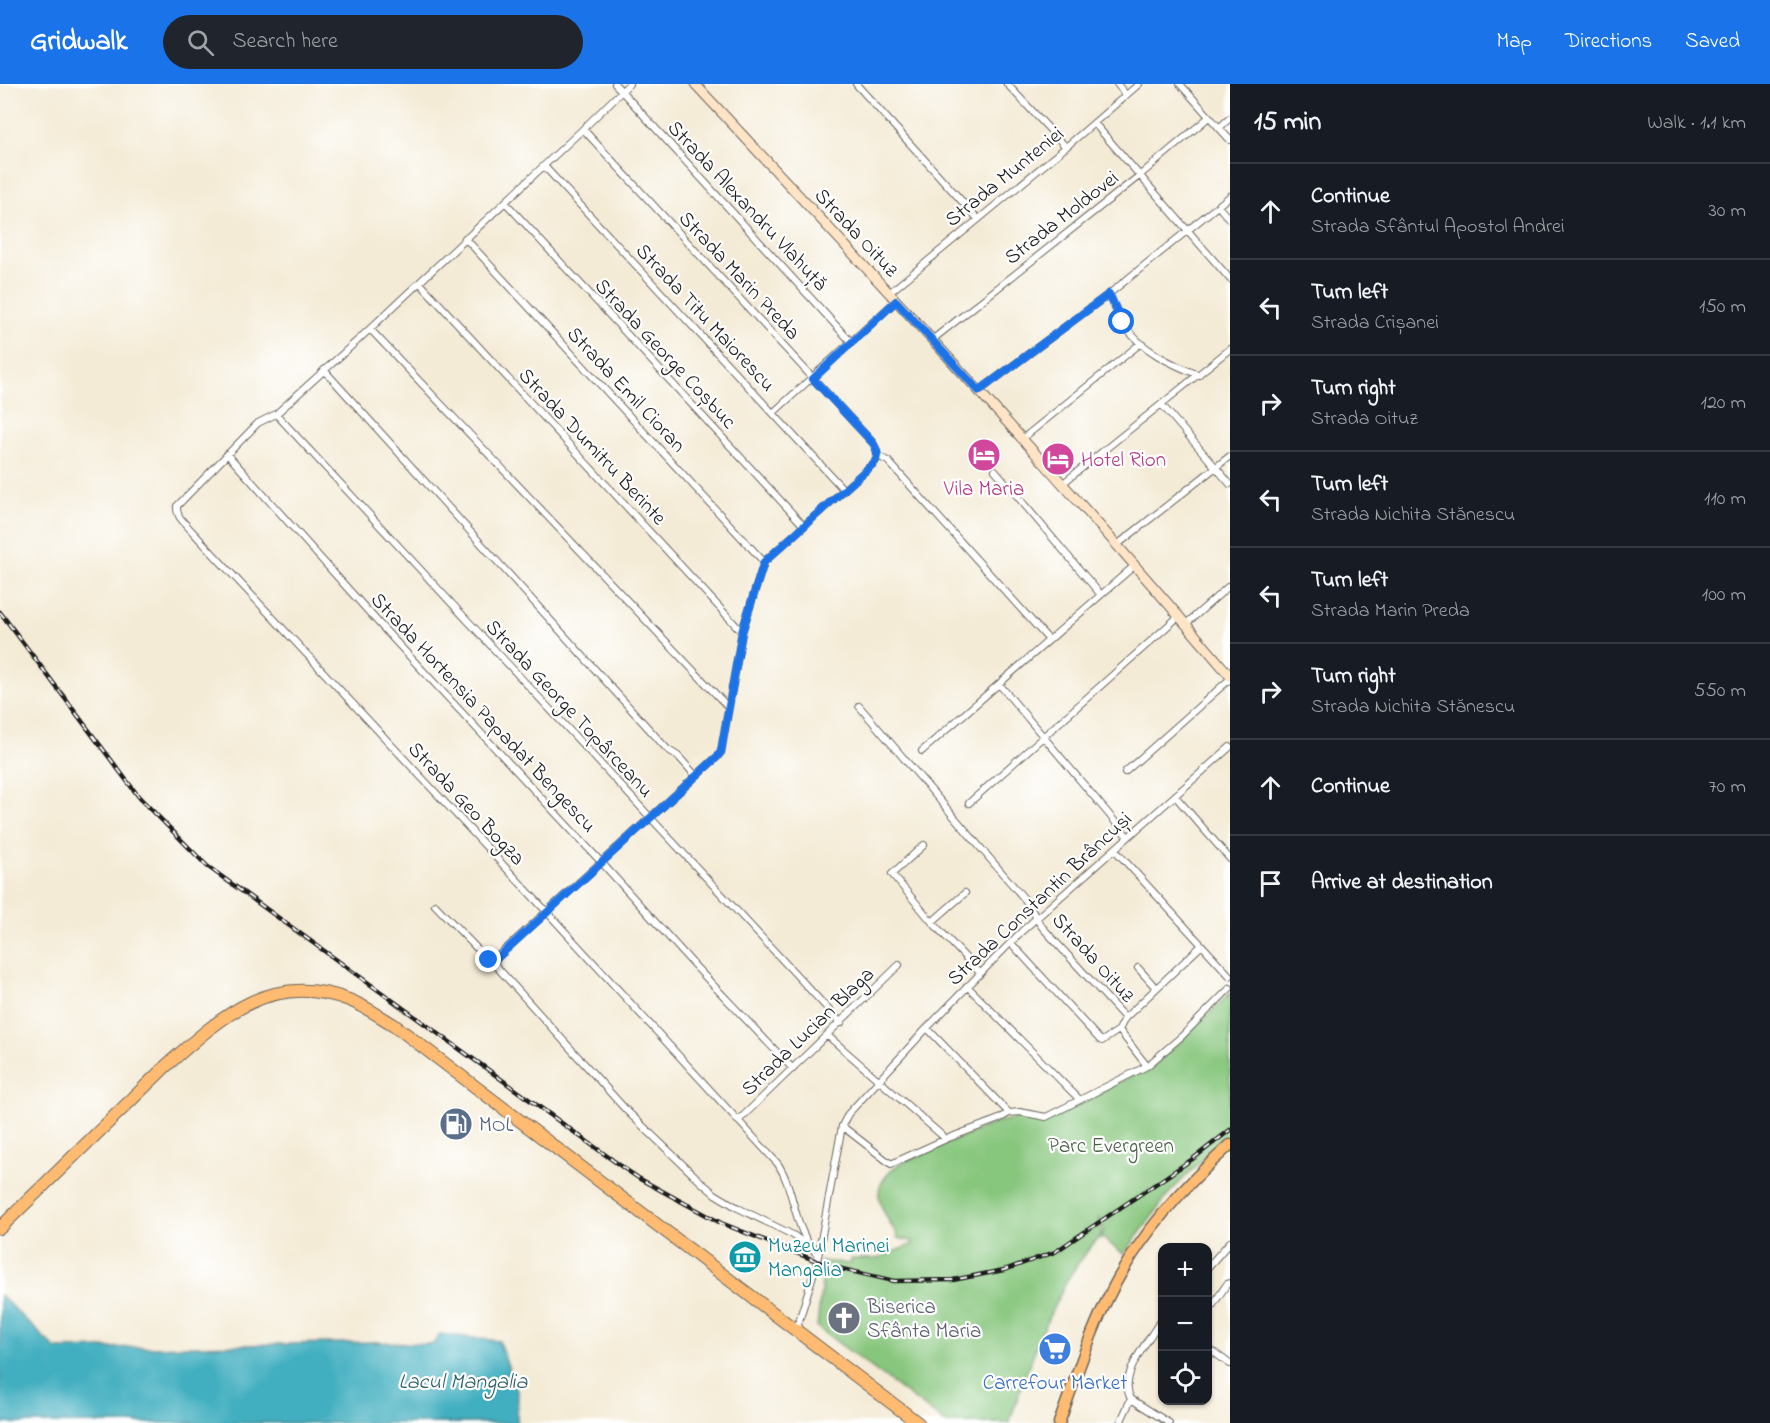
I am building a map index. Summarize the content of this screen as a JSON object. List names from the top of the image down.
{
  "streets": {
    "main road": ["Strada Oituz"],
    "street": [
      "Strada Munteniei",
      "Strada Alexandru Vlahuță",
      "Strada Moldovei",
      "Strada Marin Preda",
      "Strada Titu Maiorescu",
      "Strada George Coșbuc",
      "Strada Emil Cioran",
      "Strada Dumitru Berinte",
      "Strada George Topârceanu",
      "Strada Hortensia Papadat Bengescu",
      "Strada Geo Bogza",
      "Strada Constantin Brâncuși",
      "Strada Lucian Blaga"
    ]
  },
  "crossings": [
    ["Strada Munteniei", "Strada Oituz"],
    ["Strada Moldovei", "Strada Oituz"],
    ["Strada Oituz", "Strada Constantin Brâncuși"],
    ["Strada George Topârceanu", "Strada Lucian Blaga"],
    ["Strada Hortensia Papadat Bengescu", "Strada Geo Bogza"],
    ["Strada Hortensia Papadat Bengescu", "Strada Lucian Blaga"],
    ["Strada Geo Bogza", "Strada Lucian Blaga"]
  ],
  "water": ["Lacul Mangalia"],
  "parks": ["Parc Evergreen"],
  "places": {
    "hotel": ["Vila Maria", "Hotel Rion"],
    "fuel station": ["MOL"],
    "museum": ["Muzeul Marinei Mangalia"],
    "church": ["Biserica Sfânta Maria"],
    "supermarket": ["Carrefour Market"]
  },
  "page": {
    "header": "Gridwalk",
    "search": "Search here",
    "nav": ["Map", "Directions", "Saved"],
    "heading": ["15 min", "Walk · 1.1 km"],
    "list": [
      ["Continue", "Strada Sfântul Apostol Andrei", "30 m"],
      ["Turn left", "Strada Crișanei", "150 m"],
      ["Turn right", "Strada Oituz", "120 m"],
      ["Turn left", "Strada Nichita Stănescu", "110 m"],
      ["Turn left", "Strada Marin Preda", "100 m"],
      ["Turn right", "Strada Nichita Stănescu", "550 m"],
      ["Continue", "70 m"],
      "Arrive at destination"
    ],
    "map_buttons": ["+", "−"]
  }
}
